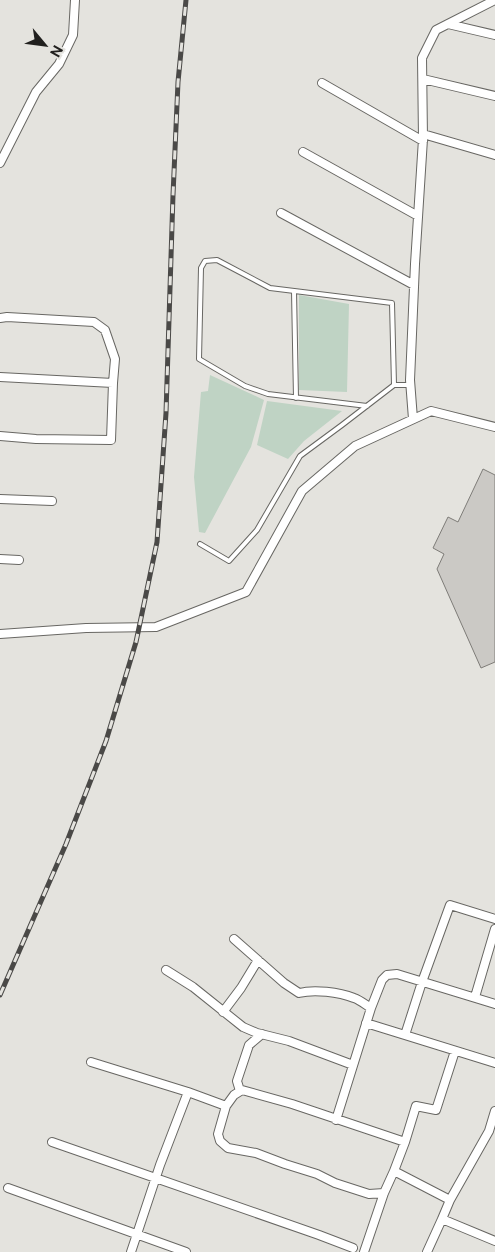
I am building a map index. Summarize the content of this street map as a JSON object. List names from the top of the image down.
{
  "north": "bottom right"
}
